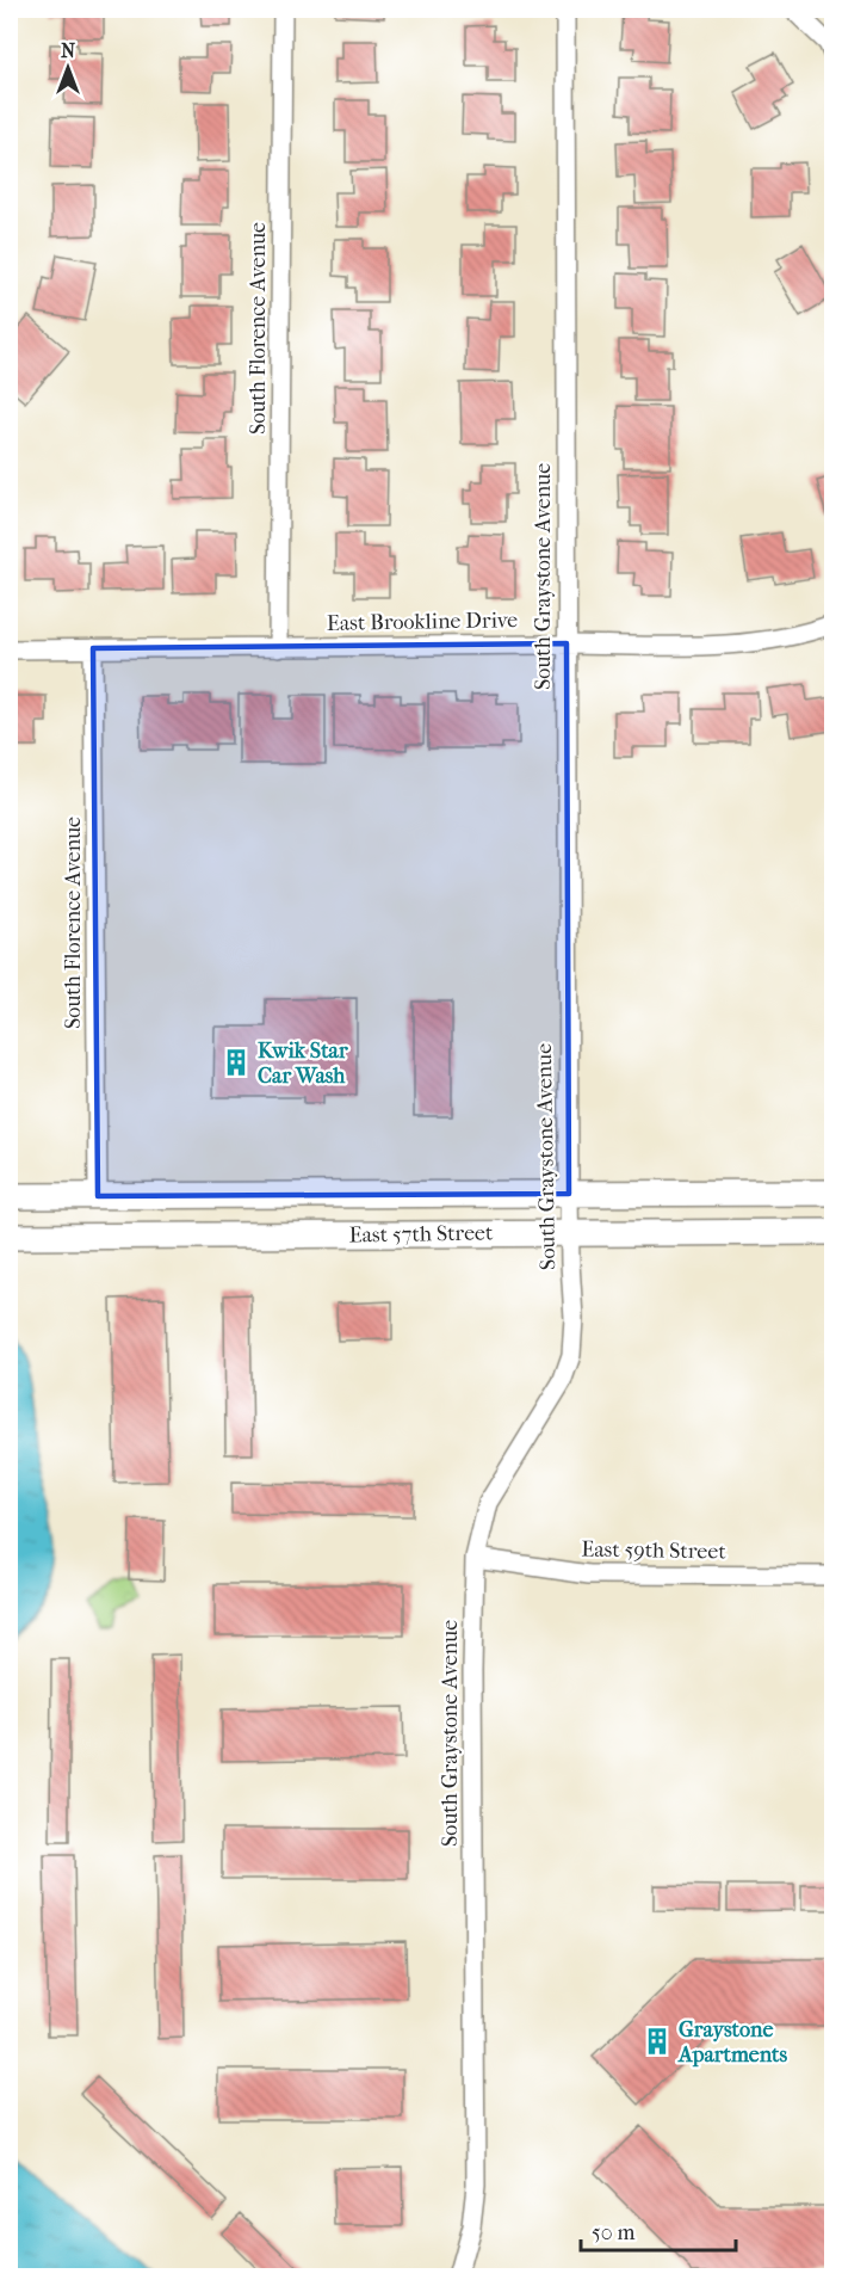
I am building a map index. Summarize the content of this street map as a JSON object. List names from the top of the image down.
{
  "streets": {
    "main road": ["East 57th Street"],
    "street": [
      "South Florence Avenue",
      "South Graystone Avenue",
      "East Brookline Drive",
      "East 59th Street"
    ]
  },
  "crossings": [
    ["South Florence Avenue", "East Brookline Drive"],
    ["South Florence Avenue", "East 57th Street"],
    ["South Graystone Avenue", "East Brookline Drive"],
    ["South Graystone Avenue", "East 57th Street"],
    ["South Graystone Avenue", "East 59th Street"]
  ],
  "places": {
    "building": ["Kwik Star Car Wash", "Graystone Apartments"]
  },
  "scale_bar": "50 m",
  "north": "top"
}
